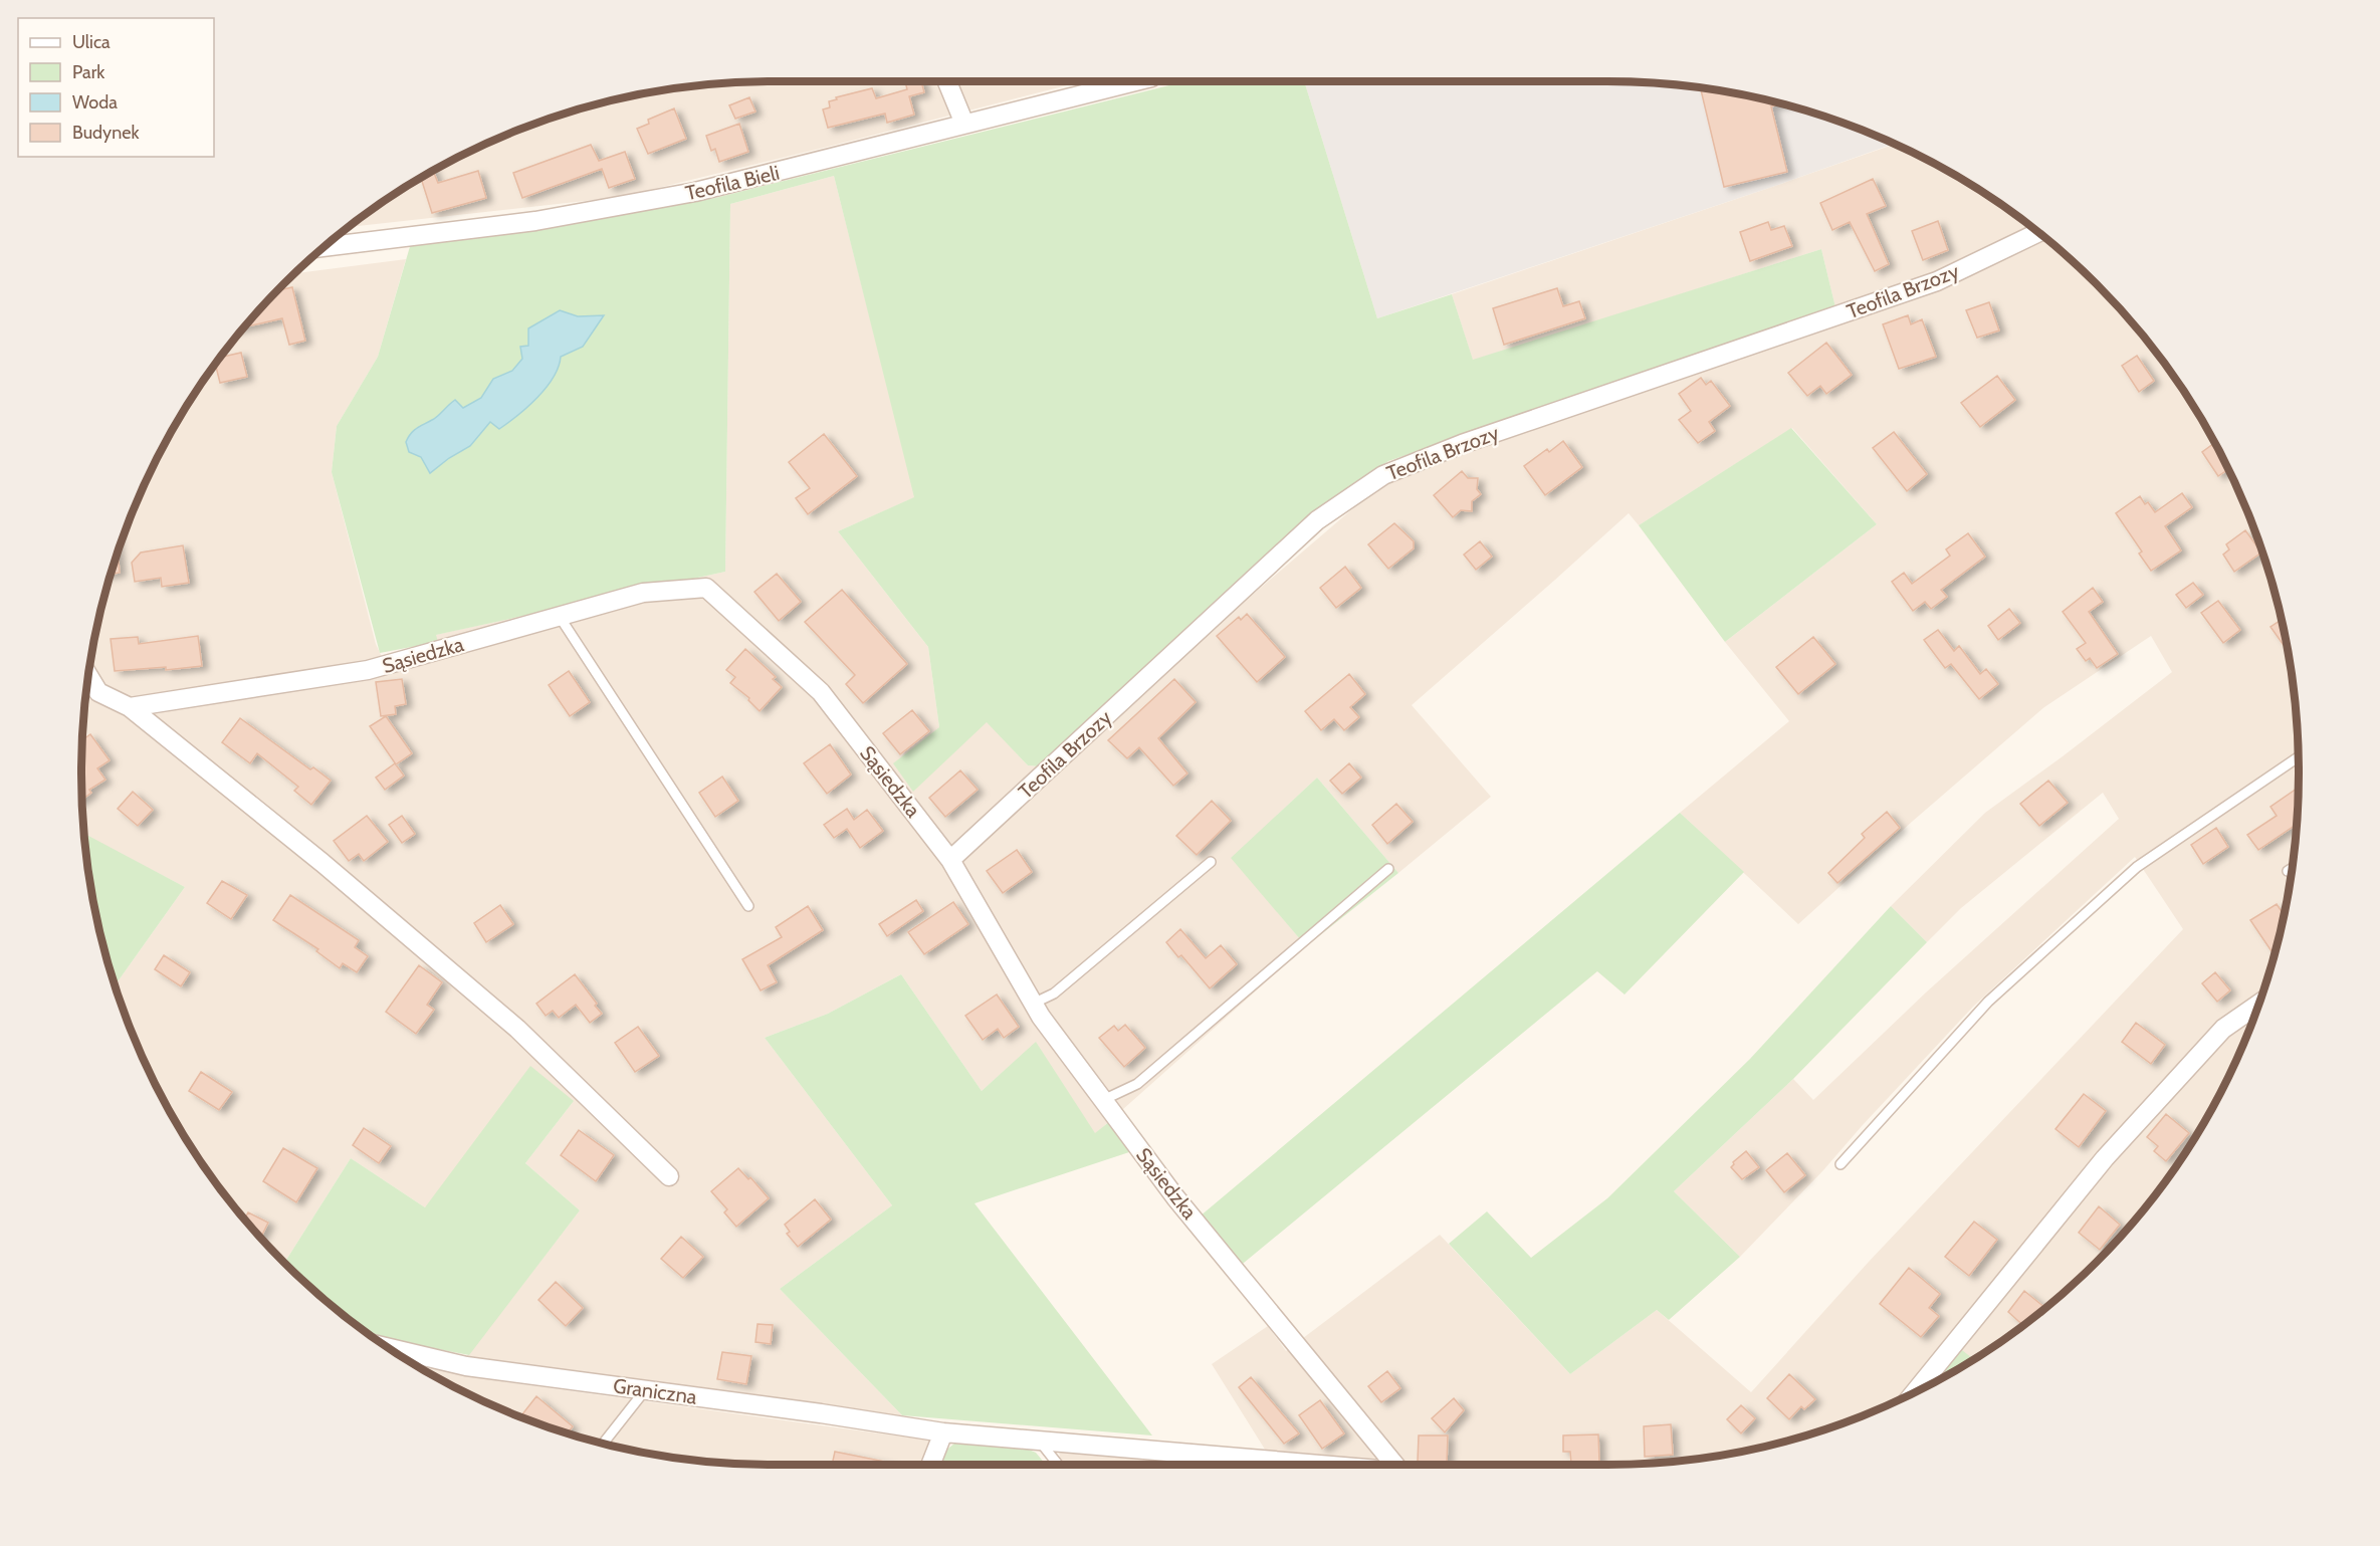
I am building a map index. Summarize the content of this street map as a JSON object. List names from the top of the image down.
{
  "streets": {
    "street": [
      "Teofila Bieli",
      "Teofila Brzozy",
      "Sąsiedzka",
      "Graniczna"
    ]
  },
  "crossings": [
    ["Teofila Brzozy", "Sąsiedzka"]
  ],
  "legend": [
    "Ulica",
    "Park",
    "Woda",
    "Budynek"
  ]
}
